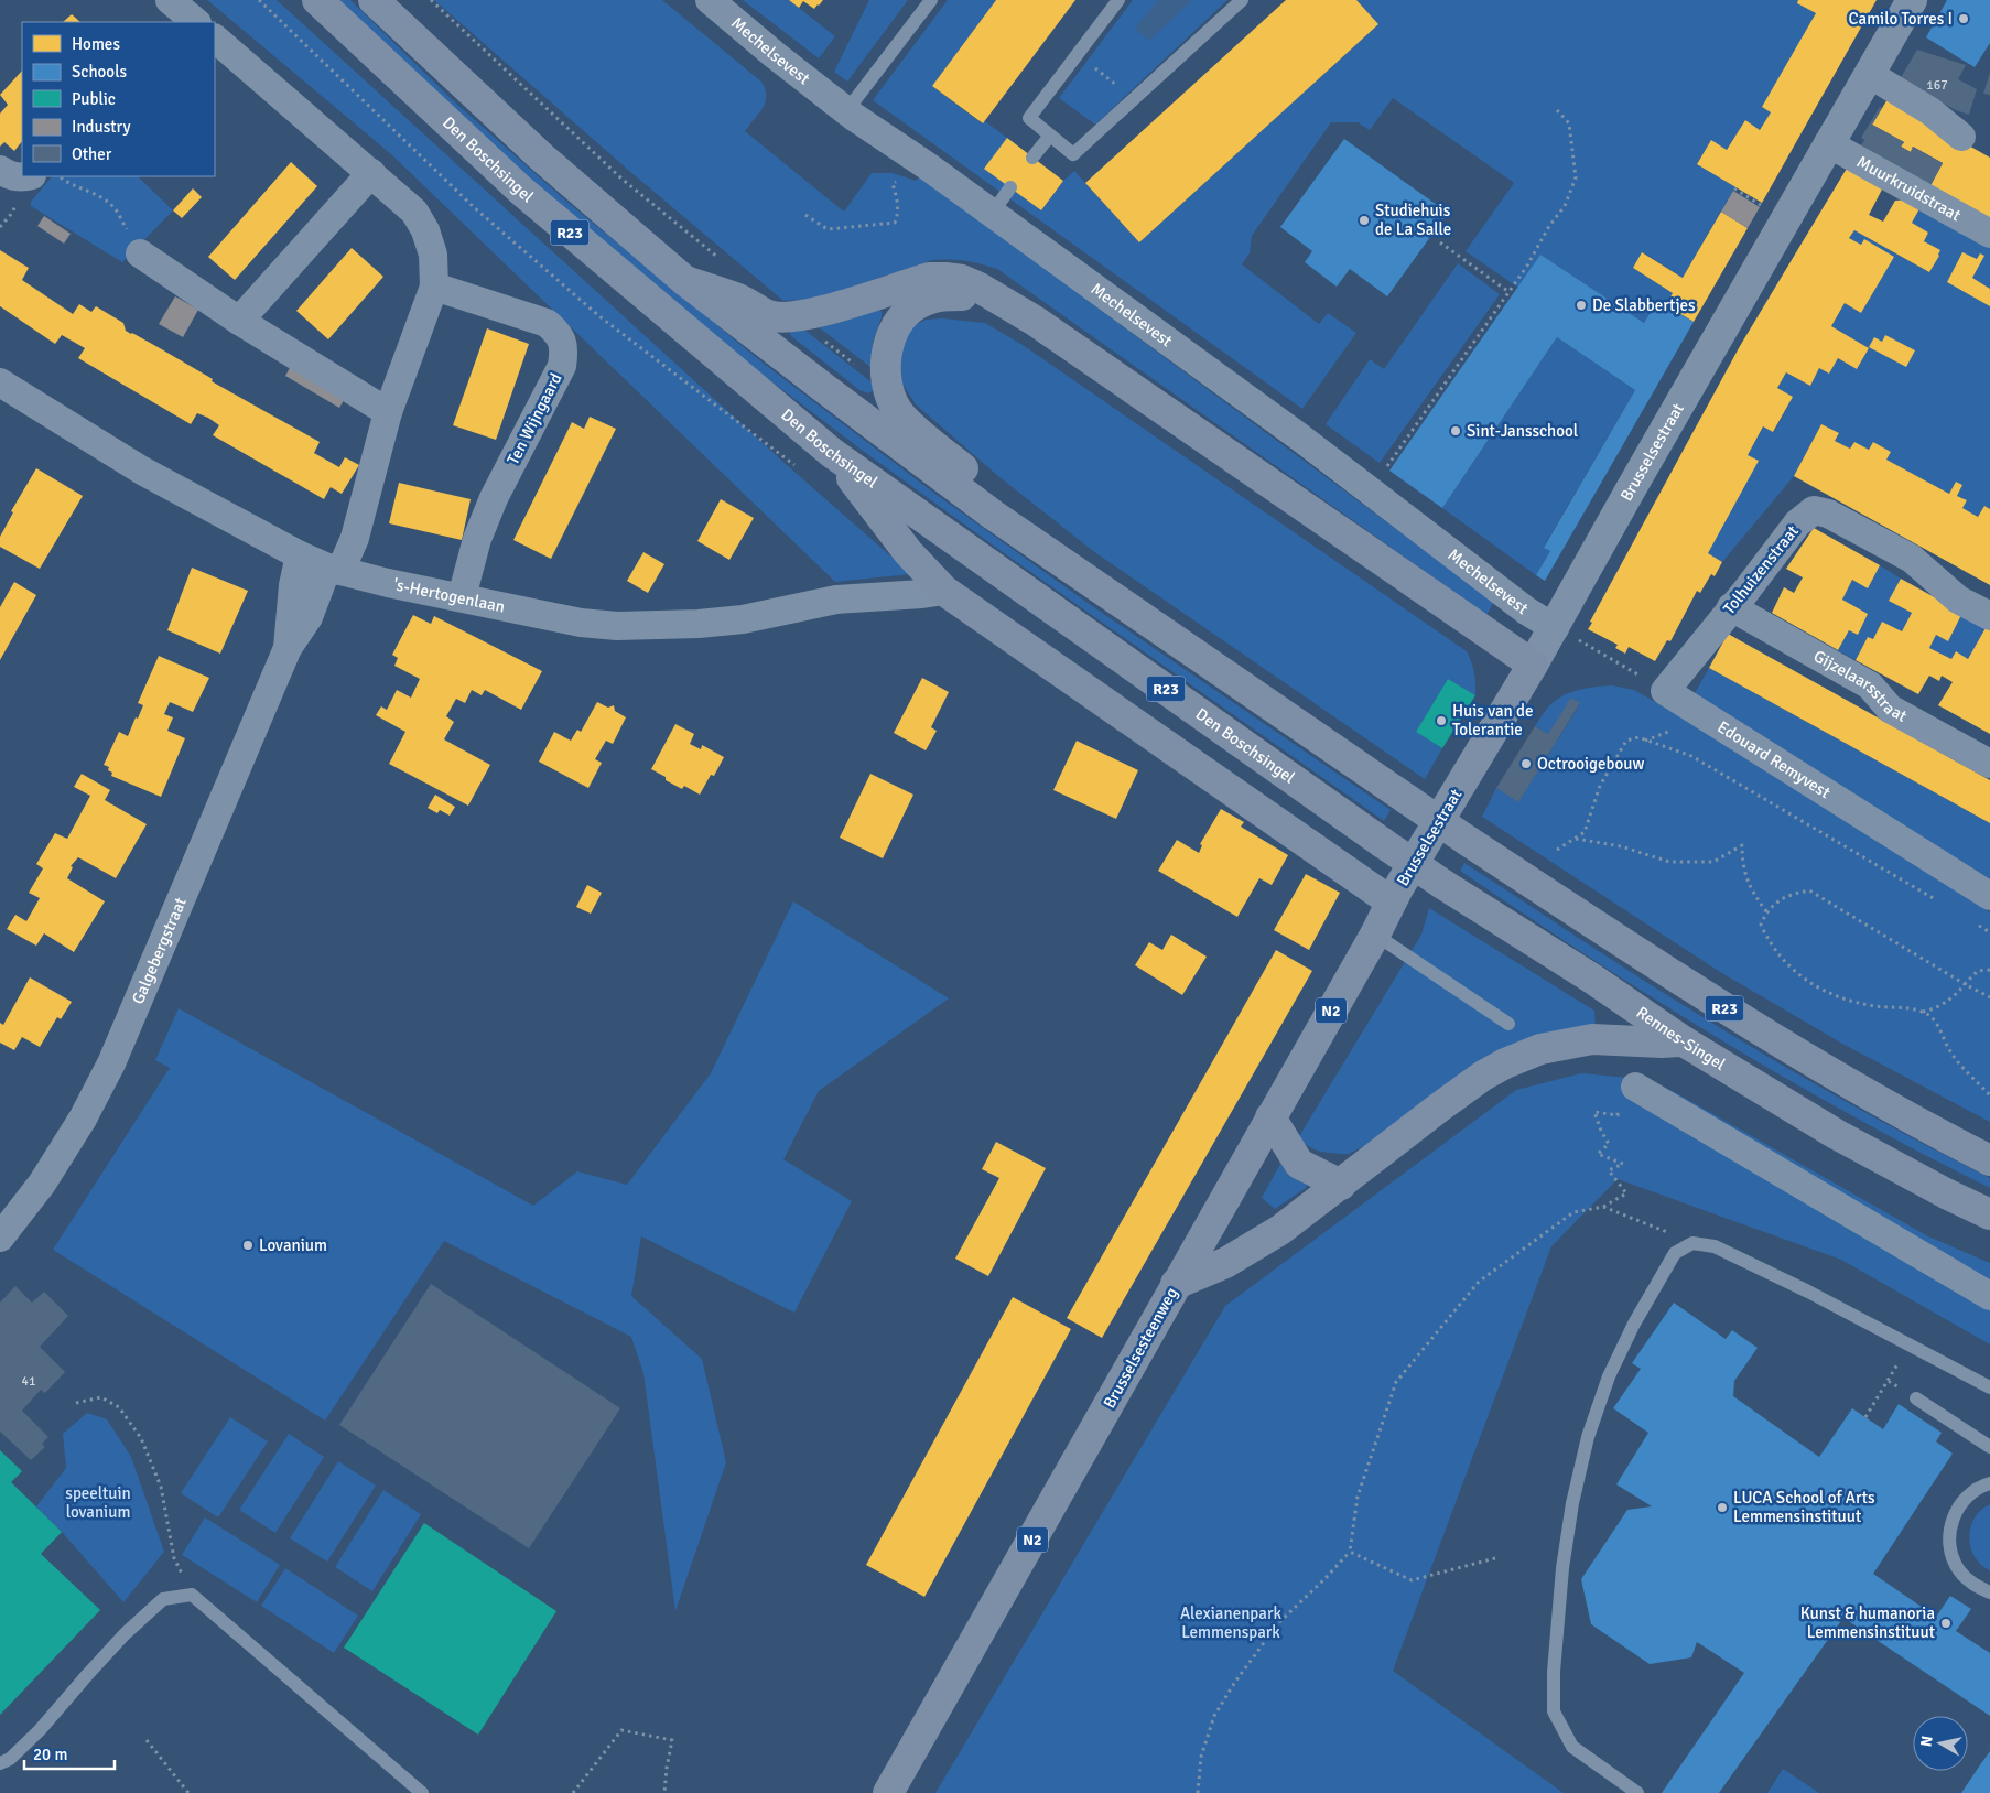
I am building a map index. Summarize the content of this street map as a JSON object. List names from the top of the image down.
{
  "streets": {
    "main road": [
      "Den Boschsingel",
      "R23",
      "Brusselsestraat",
      "N2",
      "Rennes-Singel",
      "Brusselsesteenweg"
    ],
    "street": [
      "Mechelsevest",
      "Muurkruidstraat",
      "Ten Wijngaard",
      "Tolhuizenstraat",
      "'s-Hertogenlaan",
      "Gijzelaarsstraat",
      "Edouard Remyvest",
      "Galgebergstraat"
    ]
  },
  "crossings": [
    ["Mechelsevest", "Brusselsestraat"],
    ["Den Boschsingel", "Rennes-Singel"],
    ["Muurkruidstraat", "Brusselsestraat"],
    ["Ten Wijngaard", "'s-Hertogenlaan"],
    ["Brusselsestraat", "Brusselsesteenweg"],
    ["Tolhuizenstraat", "Gijzelaarsstraat"],
    ["Tolhuizenstraat", "Edouard Remyvest"],
    ["'s-Hertogenlaan", "Galgebergstraat"]
  ],
  "parks": ["speeltuin lovanium", "Alexianenpark Lemmenspark"],
  "places": [
    "Camilo Torres I",
    "Studiehuis de La Salle",
    "De Slabbertjes",
    "Sint-Jansschool",
    "Huis van de Tolerantie",
    "Octrooigebouw",
    "Lovanium",
    "LUCA School of Arts Lemmensinstituut",
    "Kunst & humanoria Lemmensinstituut"
  ],
  "house_numbers": ["167", "41"],
  "legend": [
    "Homes",
    "Schools",
    "Public",
    "Industry",
    "Other"
  ],
  "scale_bar": "20 m",
  "north": "left"
}
